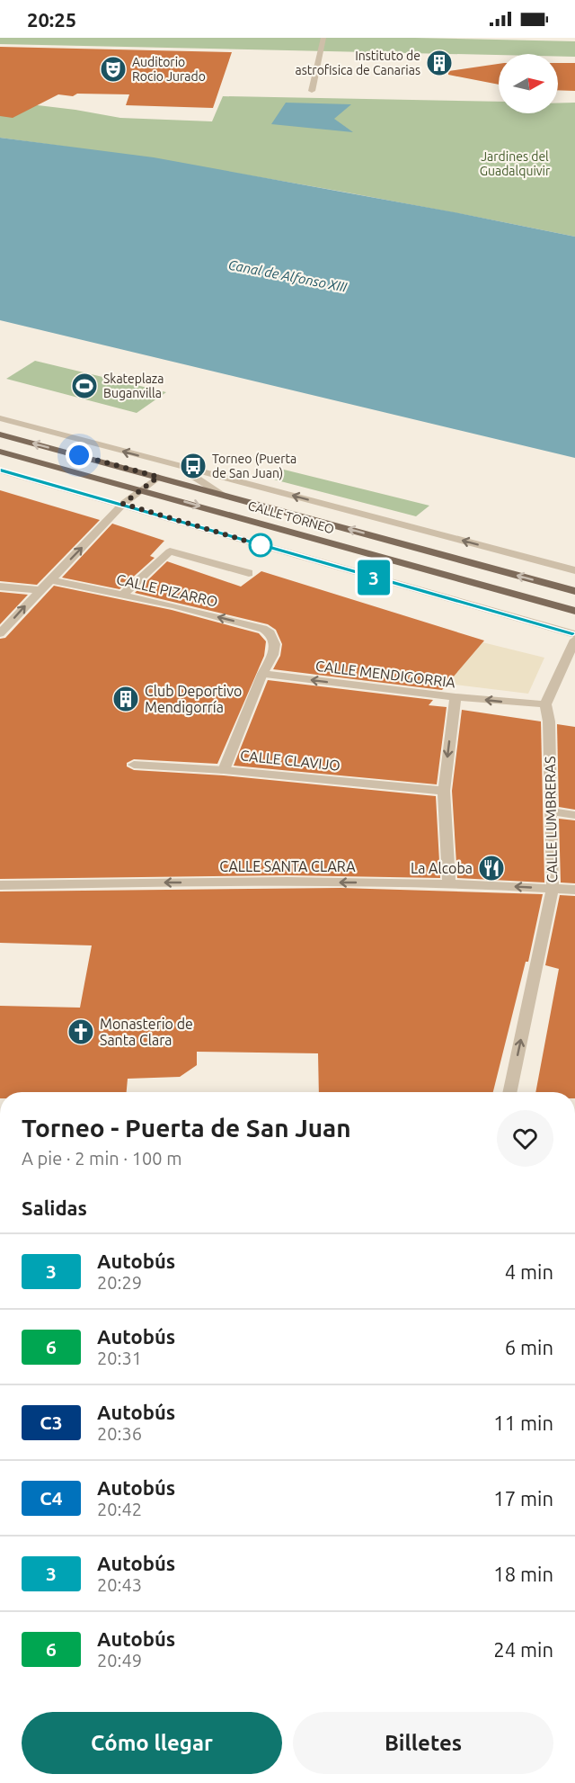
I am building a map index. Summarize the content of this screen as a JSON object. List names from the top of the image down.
{
  "streets": {
    "main road": ["CALLE TORNEO"],
    "street": [
      "CALLE PIZARRO",
      "CALLE MENDIGORRIA",
      "CALLE CLAVIJO",
      "CALLE LUMBRERAS",
      "CALLE SANTA CLARA"
    ]
  },
  "crossings": [
    ["CALLE PIZARRO", "CALLE MENDIGORRIA"],
    ["CALLE MENDIGORRIA", "CALLE LUMBRERAS"],
    ["CALLE LUMBRERAS", "CALLE SANTA CLARA"]
  ],
  "one_way": ["CALLE LUMBRERAS", "CALLE SANTA CLARA"],
  "water": ["Canal de Alfonso XIII"],
  "parks": ["Jardines del Guadalquivir"],
  "places": {
    "building": ["Instituto de astrofisica de Canarias", "Club Deportivo Mendigorría"],
    "theatre": ["Auditorio Rocio Jurado"],
    "sports": ["Skateplaza Buganvilla"],
    "bus stop": ["Torneo (Puerta de San Juan)"],
    "restaurant": ["La Alcoba"],
    "church": ["Monasterio de Santa Clara"]
  },
  "lines": ["bus line 3"],
  "north": "right",
  "page": {
    "status": "20:25",
    "on_map": "3",
    "heading": [
      ["Torneo - Puerta de San Juan", "A pie · 2 min · 100 m"],
      "Salidas"
    ],
    "list": [
      {
        "mark": "3",
        "name": "Autobús",
        "note": "20:29",
        "value": "4 min"
      },
      {
        "mark": "6",
        "name": "Autobús",
        "note": "20:31",
        "value": "6 min"
      },
      {
        "mark": "C3",
        "name": "Autobús",
        "note": "20:36",
        "value": "11 min"
      },
      {
        "mark": "C4",
        "name": "Autobús",
        "note": "20:42",
        "value": "17 min"
      },
      {
        "mark": "3",
        "name": "Autobús",
        "note": "20:43",
        "value": "18 min"
      },
      {
        "mark": "6",
        "name": "Autobús",
        "note": "20:49",
        "value": "24 min"
      }
    ],
    "buttons": ["Cómo llegar", "Billetes"]
  }
}
